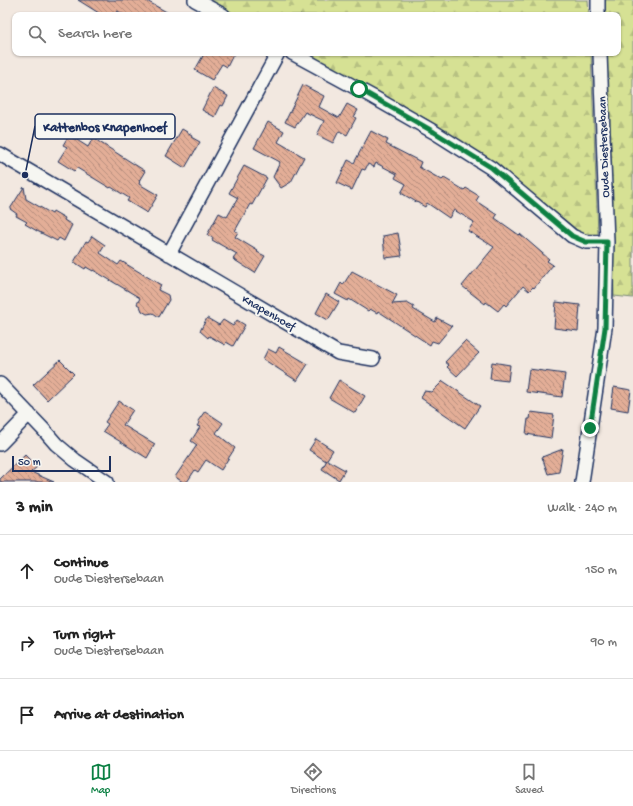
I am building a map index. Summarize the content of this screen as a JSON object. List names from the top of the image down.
{
  "streets": {
    "street": ["Oude Diestersebaan", "Knapenhoef"]
  },
  "places": ["Kattenbos Knapenhoef"],
  "scale_bar": "50 m",
  "page": {
    "search": "Search here",
    "scale": "50 m",
    "heading": ["3 min", "Walk · 240 m"],
    "list": [
      ["Continue", "Oude Diestersebaan", "150 m"],
      ["Turn right", "Oude Diestersebaan", "90 m"],
      "Arrive at destination"
    ],
    "nav": ["Map", "Directions", "Saved"]
  }
}
